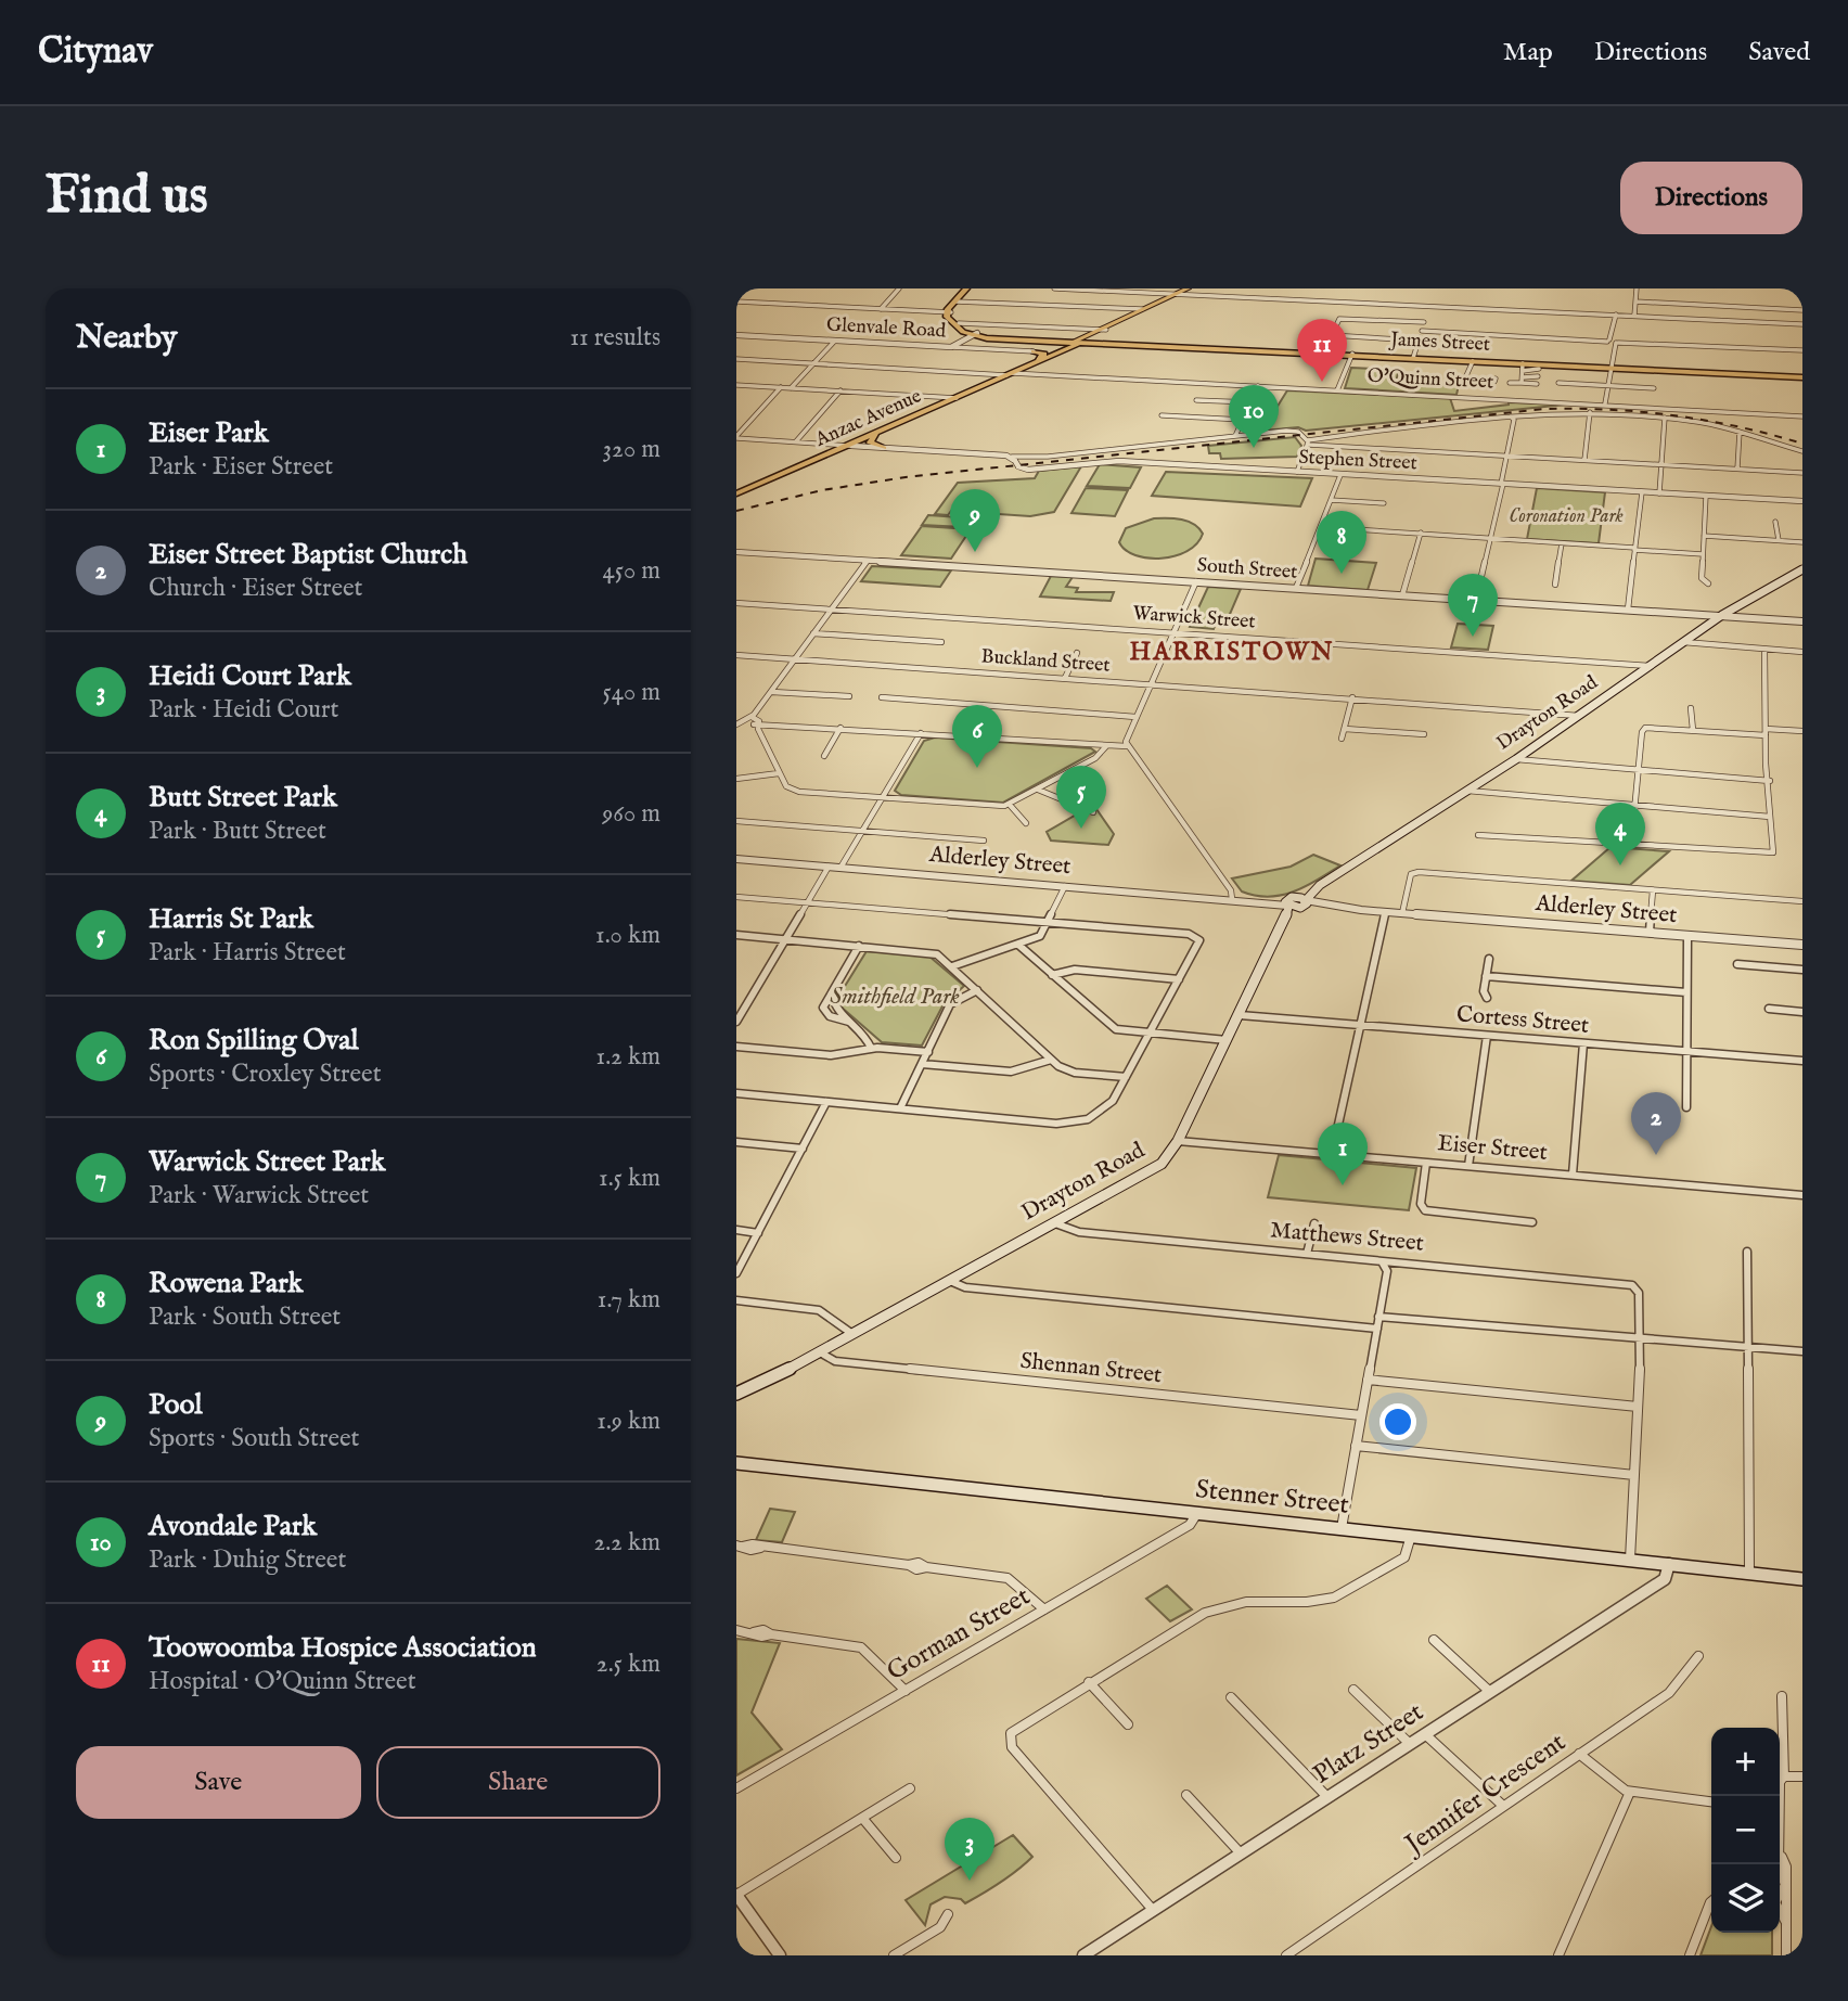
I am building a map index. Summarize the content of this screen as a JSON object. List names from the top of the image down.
{
  "streets": {
    "highway": ["James Street", "Anzac Avenue"],
    "main road": ["Drayton Road", "Stenner Street"],
    "street": [
      "Glenvale Road",
      "O'Quinn Street",
      "Stephen Street",
      "South Street",
      "Warwick Street",
      "Buckland Street",
      "Alderley Street",
      "Cortess Street",
      "Eiser Street",
      "Matthews Street",
      "Shennan Street",
      "Gorman Street",
      "Platz Street",
      "Jennifer Crescent"
    ]
  },
  "crossings": [
    ["James Street", "Anzac Avenue"],
    ["O'Quinn Street", "Anzac Avenue"],
    ["Anzac Avenue", "Stephen Street"],
    ["South Street", "Drayton Road"],
    ["Warwick Street", "Drayton Road"],
    ["Buckland Street", "Drayton Road"],
    ["Drayton Road", "Alderley Street"],
    ["Drayton Road", "Cortess Street"],
    ["Drayton Road", "Eiser Street"],
    ["Drayton Road", "Matthews Street"],
    ["Drayton Road", "Shennan Street"],
    ["Stenner Street", "Gorman Street"],
    ["Stenner Street", "Platz Street"]
  ],
  "districts": ["HARRISTOWN"],
  "parks": ["Coronation Park", "Smithfield Park"],
  "page": {
    "header": "Citynav",
    "nav": ["Map", "Directions", "Saved"],
    "buttons": [
      "Directions",
      ["Save", "Share"]
    ],
    "title": "Find us",
    "heading": ["Nearby", "11 results"],
    "pins": [
      "11",
      "10",
      "9",
      "8",
      "7",
      "6",
      "5",
      "4",
      "2",
      "1",
      "3"
    ],
    "list": [
      {
        "mark": "1",
        "name": "Eiser Park",
        "note": "Park · Eiser Street",
        "value": "320 m"
      },
      {
        "mark": "2",
        "name": "Eiser Street Baptist Church",
        "note": "Church · Eiser Street",
        "value": "450 m"
      },
      {
        "mark": "3",
        "name": "Heidi Court Park",
        "note": "Park · Heidi Court",
        "value": "540 m"
      },
      {
        "mark": "4",
        "name": "Butt Street Park",
        "note": "Park · Butt Street",
        "value": "960 m"
      },
      {
        "mark": "5",
        "name": "Harris St Park",
        "note": "Park · Harris Street",
        "value": "1.0 km"
      },
      {
        "mark": "6",
        "name": "Ron Spilling Oval",
        "note": "Sports · Croxley Street",
        "value": "1.2 km"
      },
      {
        "mark": "7",
        "name": "Warwick Street Park",
        "note": "Park · Warwick Street",
        "value": "1.5 km"
      },
      {
        "mark": "8",
        "name": "Rowena Park",
        "note": "Park · South Street",
        "value": "1.7 km"
      },
      {
        "mark": "9",
        "name": "Pool",
        "note": "Sports · South Street",
        "value": "1.9 km"
      },
      {
        "mark": "10",
        "name": "Avondale Park",
        "note": "Park · Duhig Street",
        "value": "2.2 km"
      },
      {
        "mark": "11",
        "name": "Toowoomba Hospice Association",
        "note": "Hospital · O'Quinn Street",
        "value": "2.5 km"
      }
    ],
    "map_buttons": ["+", "−"]
  }
}
